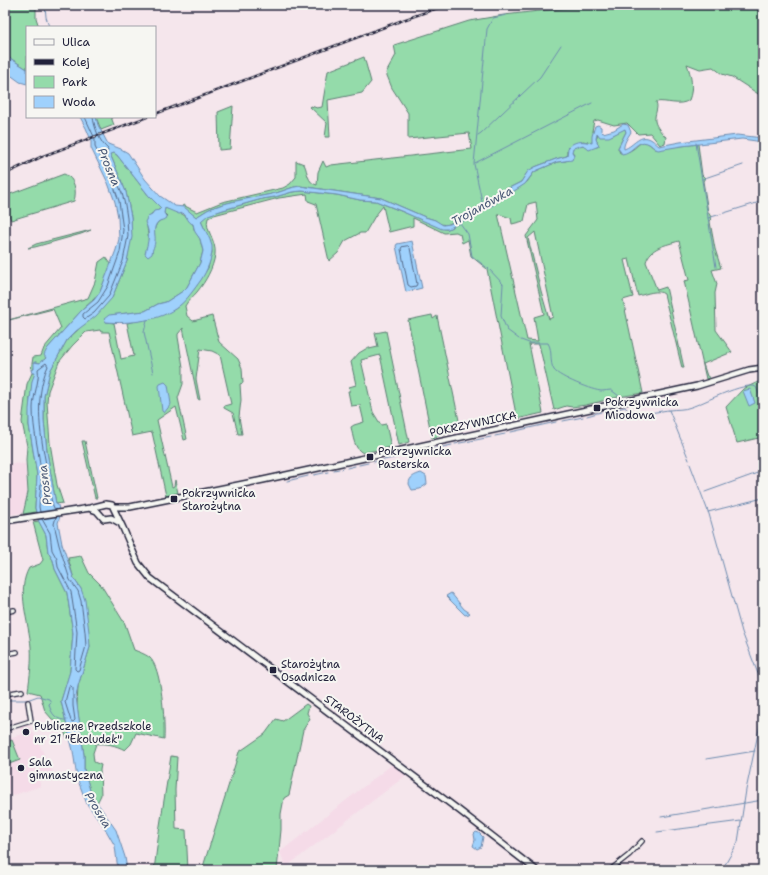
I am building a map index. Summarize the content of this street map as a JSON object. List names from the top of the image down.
{
  "streets": {
    "street": ["POKRZYWNICKA", "STAROŻYTNA"]
  },
  "crossings": [
    ["POKRZYWNICKA", "STAROŻYTNA"]
  ],
  "water": ["Prosna", "Trojanówka"],
  "places": {
    "transit": [
      "Pokrzywnicka Miodowa",
      "Pokrzywnicka Pasterska",
      "Pokrzywnicka Starożytna",
      "Starożytna Osadnicza"
    ],
    "other": ["Publiczne Przedszkole nr 21 \"Ekoludek\"", "Sala gimnastyczna"]
  },
  "legend": [
    "Ulica",
    "Kolej",
    "Park",
    "Woda"
  ]
}
